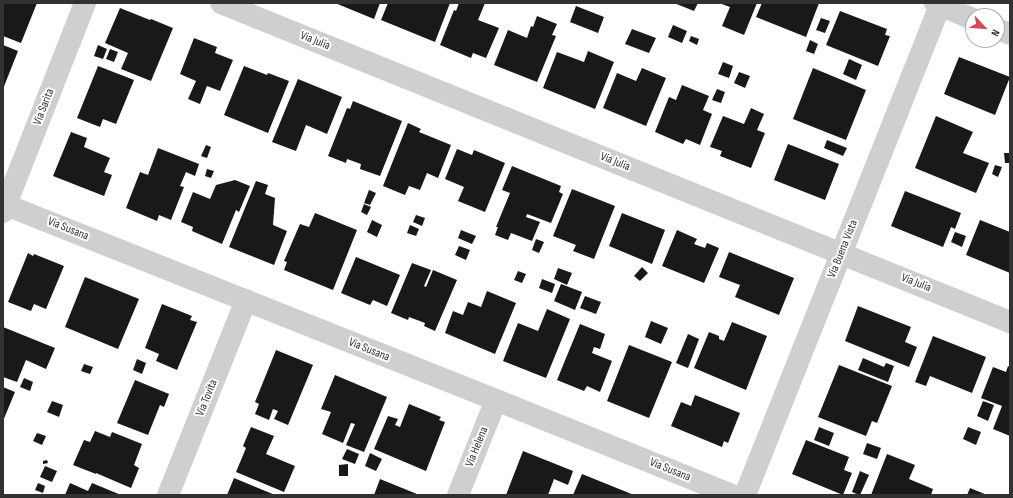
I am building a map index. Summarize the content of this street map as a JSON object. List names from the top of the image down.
{
  "streets": {
    "street": [
      "Via Julia",
      "Via Sarita",
      "Via Susana",
      "Via Buena Vista",
      "Via Tovita",
      "Via Helena"
    ]
  },
  "crossings": [
    ["Via Julia", "Via Buena Vista"],
    ["Via Sarita", "Via Susana"],
    ["Via Susana", "Via Tovita"],
    ["Via Susana", "Via Helena"]
  ],
  "north": "bottom right"
}
